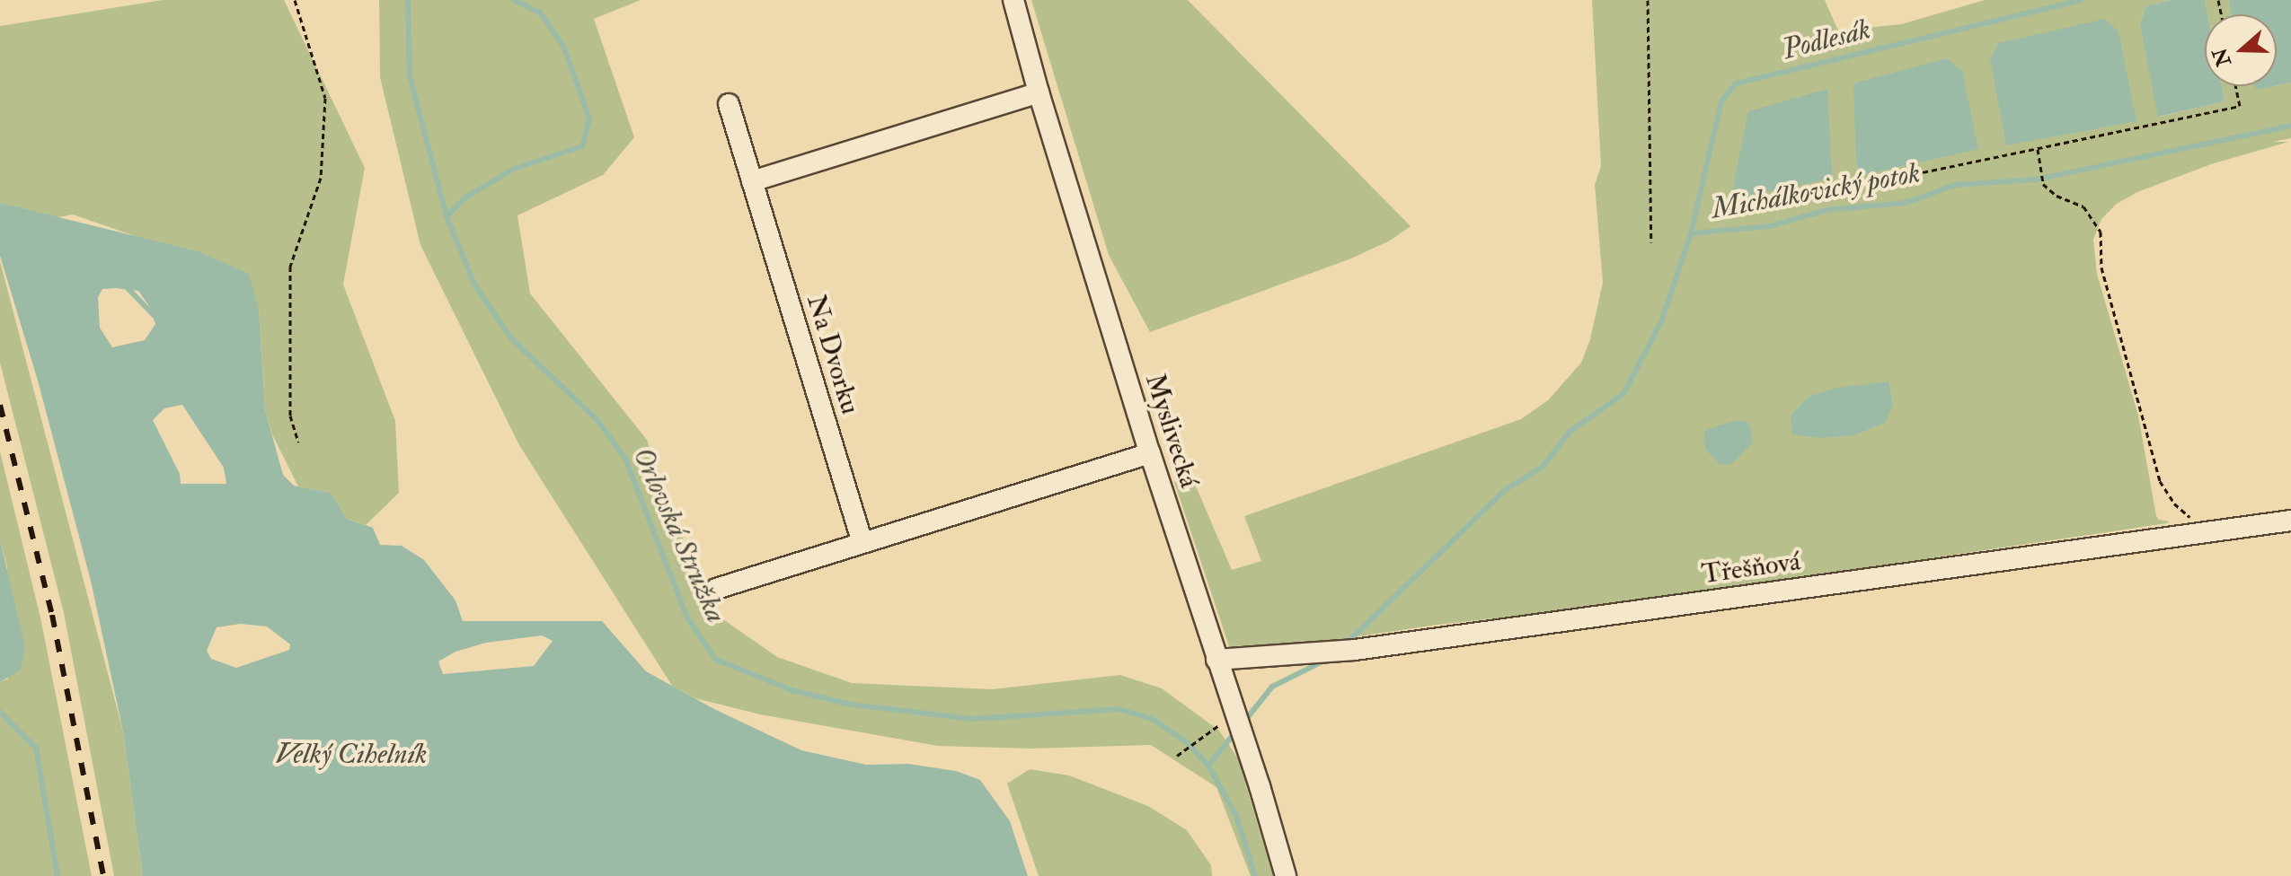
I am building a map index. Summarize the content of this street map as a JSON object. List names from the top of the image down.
{
  "streets": {
    "street": ["Na Dvorku", "Myslivecká", "Třešňová"]
  },
  "crossings": [
    ["Myslivecká", "Třešňová"]
  ],
  "water": [
    "Podlesák",
    "Michálkovický potok",
    "Orlovská Stružka",
    "Velký Cihelník"
  ],
  "north": "left"
}
